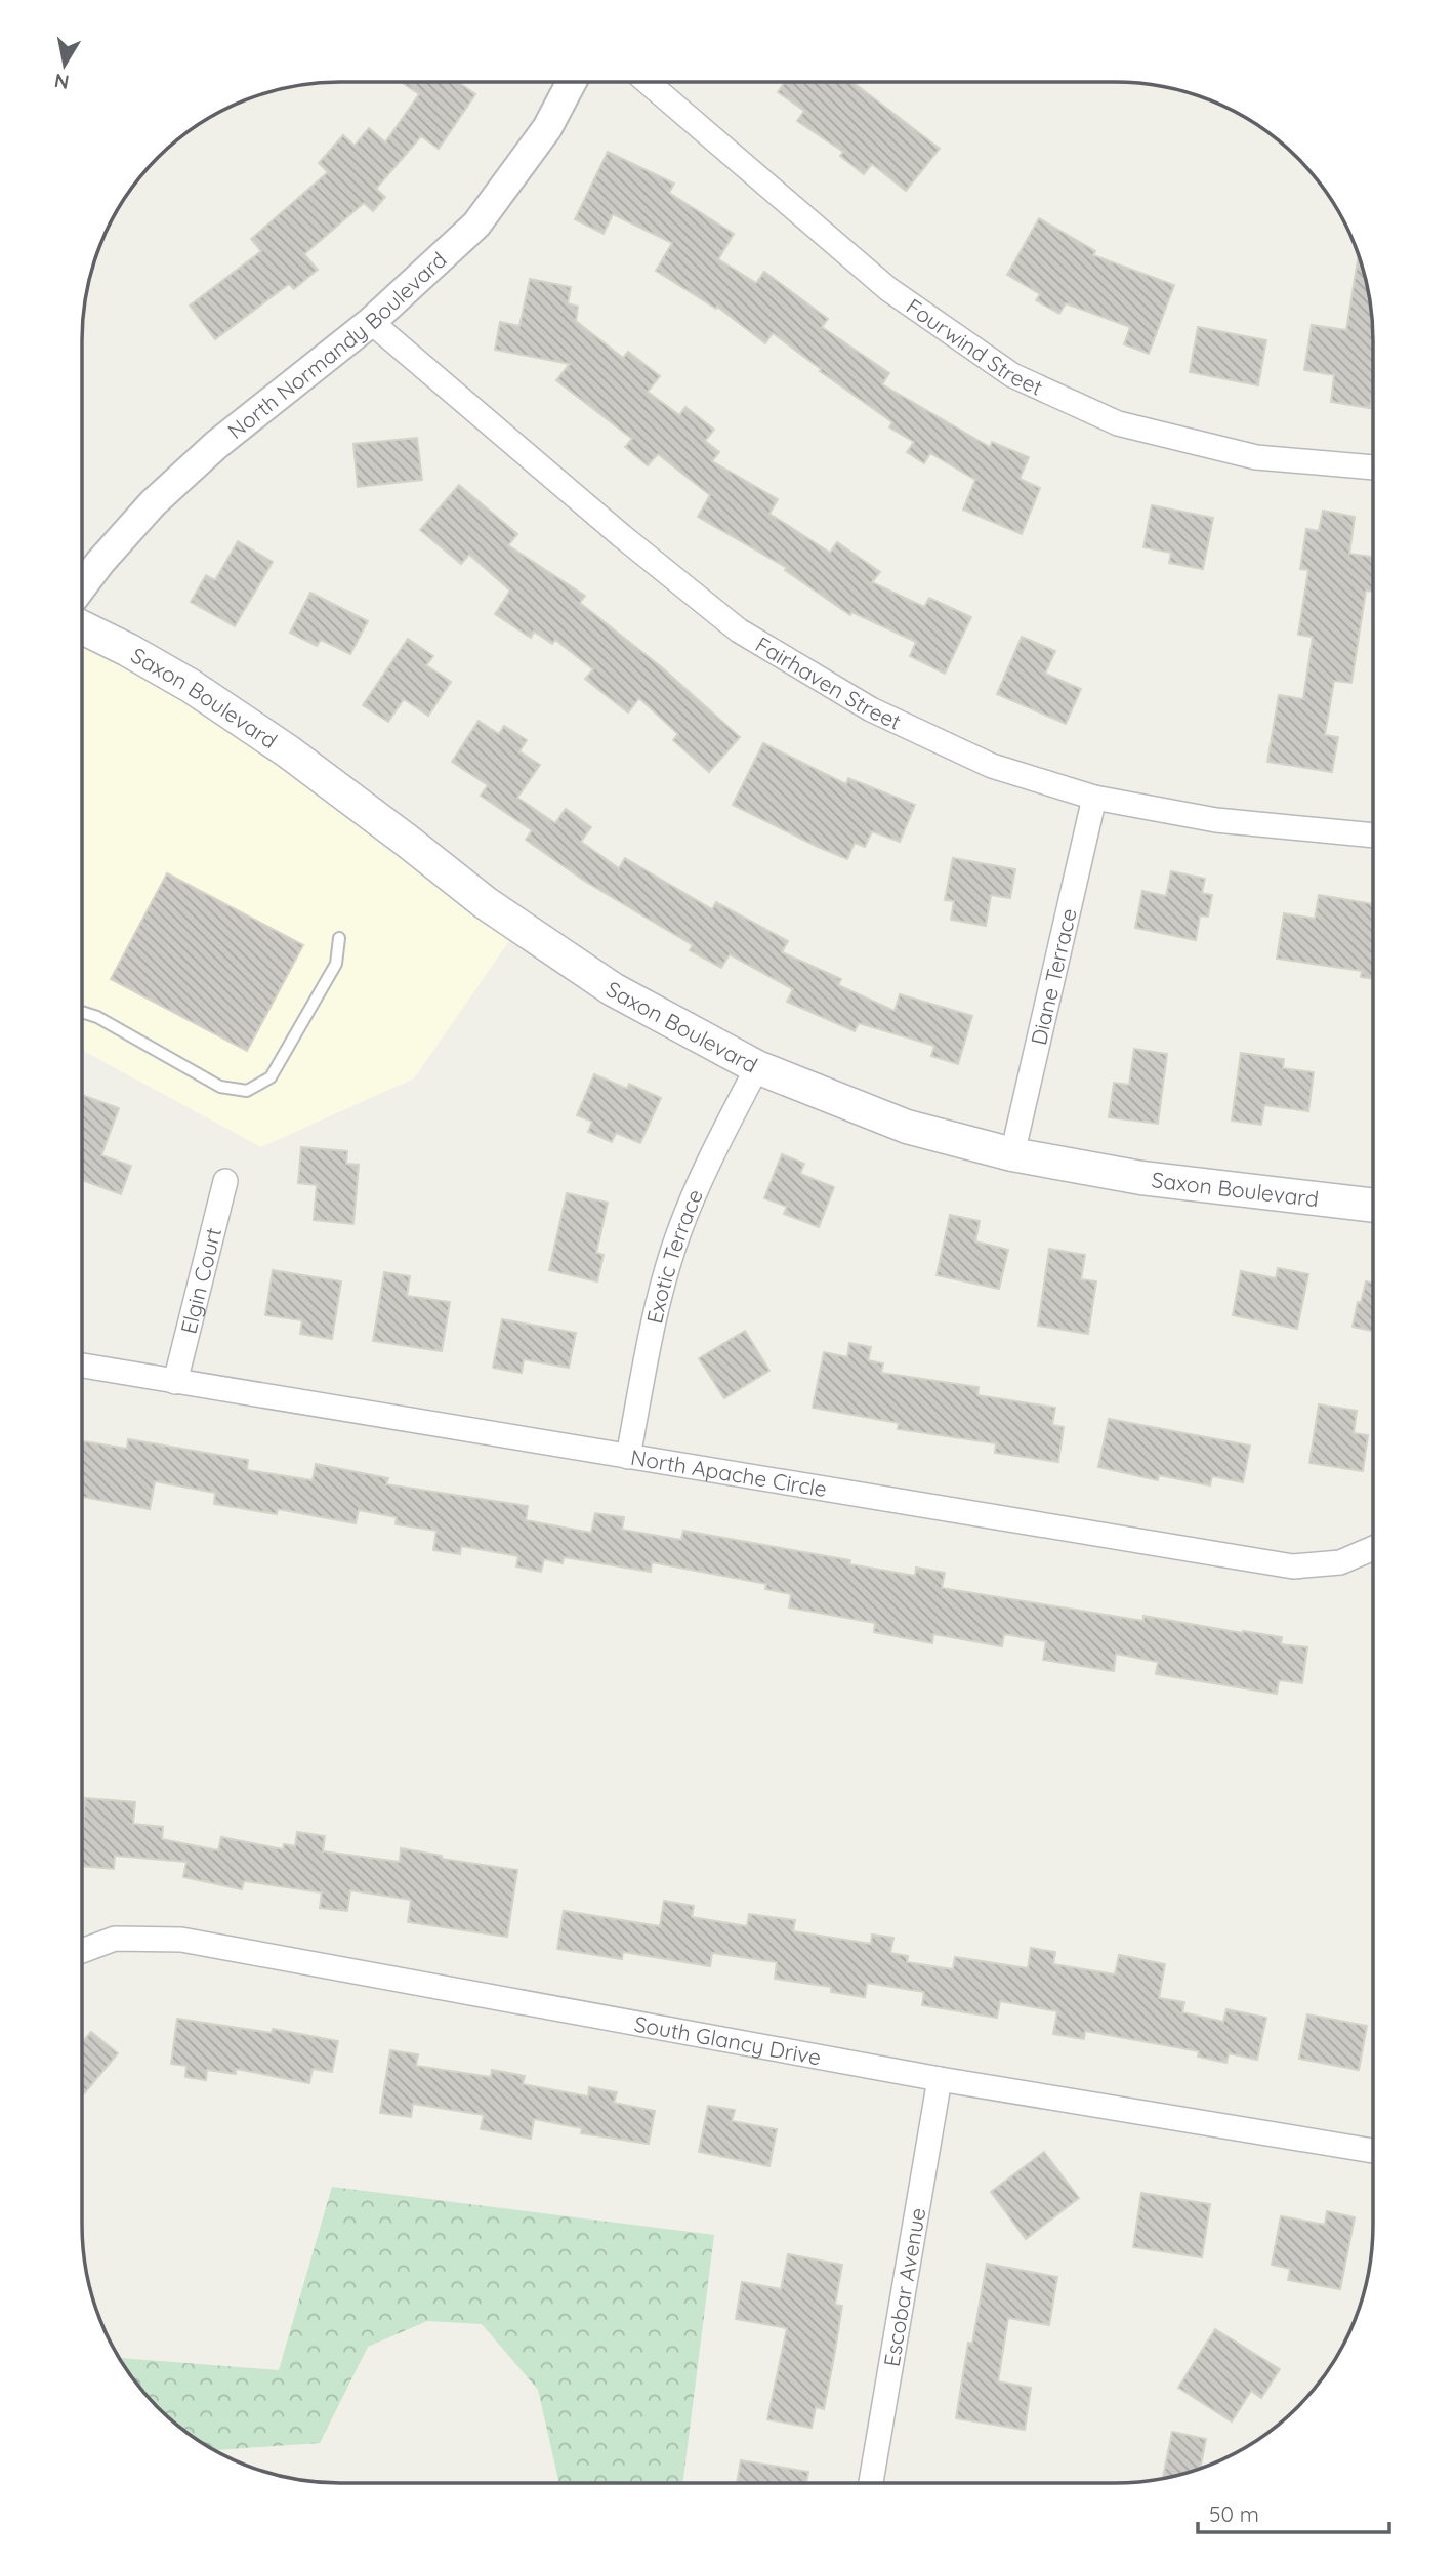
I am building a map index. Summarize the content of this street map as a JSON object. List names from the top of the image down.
{
  "streets": {
    "main road": ["Saxon Boulevard"],
    "street": [
      "North Normandy Boulevard",
      "Fourwind Street",
      "Fairhaven Street",
      "Diane Terrace",
      "Exotic Terrace",
      "Elgin Court",
      "North Apache Circle",
      "South Glancy Drive",
      "Escobar Avenue"
    ]
  },
  "crossings": [
    ["North Normandy Boulevard", "Fairhaven Street"],
    ["Fairhaven Street", "Diane Terrace"],
    ["Saxon Boulevard", "Diane Terrace"],
    ["Saxon Boulevard", "Exotic Terrace"],
    ["Exotic Terrace", "North Apache Circle"],
    ["Elgin Court", "North Apache Circle"],
    ["South Glancy Drive", "Escobar Avenue"]
  ],
  "scale_bar": "50 m",
  "north": "bottom"
}
